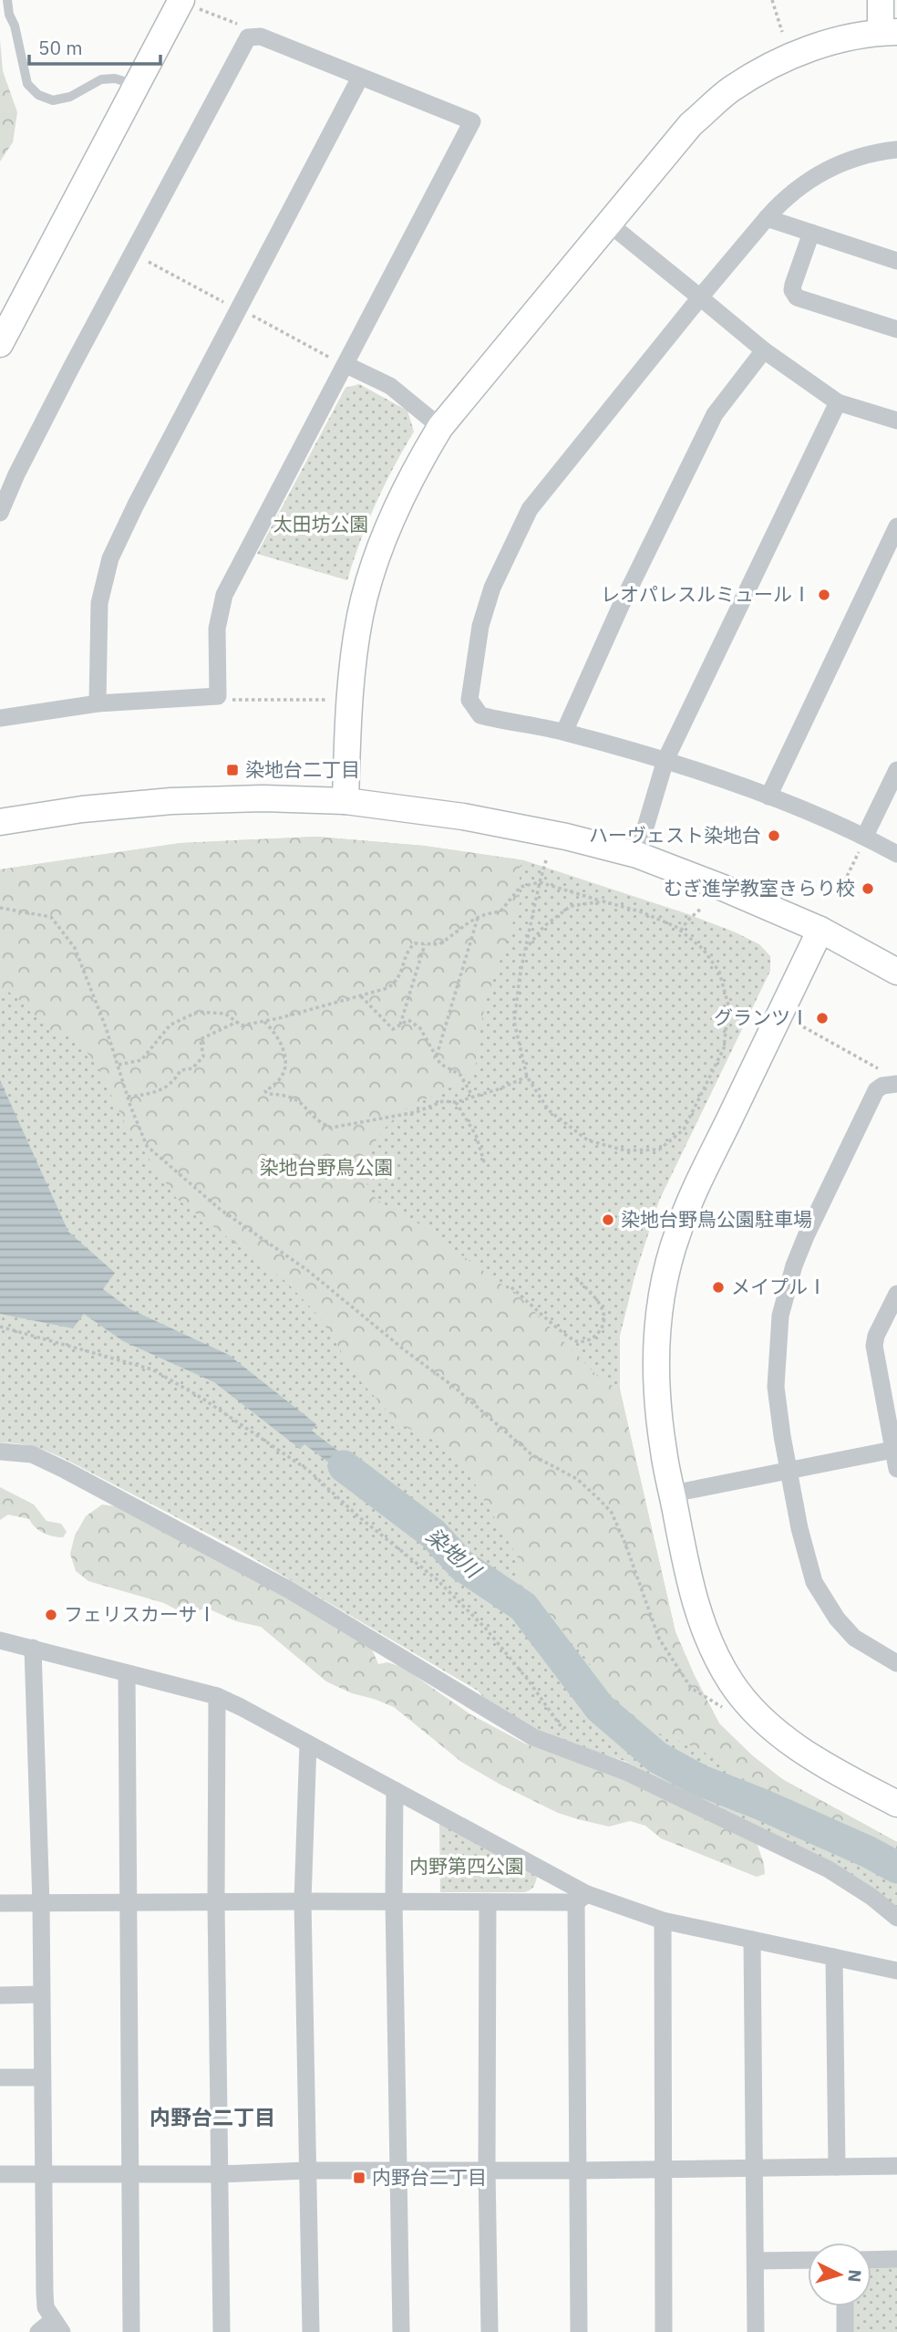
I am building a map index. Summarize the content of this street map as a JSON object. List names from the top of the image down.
{
  "districts": ["内野台二丁目"],
  "water": ["染地川"],
  "parks": ["太田坊公園", "染地台野鳥公園", "内野第四公園"],
  "places": {
    "other": [
      "レオパレスルミュールⅠ",
      "ハーヴェスト染地台",
      "むぎ進学教室きらり校",
      "グランツⅠ",
      "染地台野鳥公園駐車場",
      "メイプルⅠ",
      "フェリスカーサⅠ"
    ],
    "transit": ["染地台二丁目", "内野台二丁目"]
  },
  "scale_bar": "50 m",
  "north": "right"
}
